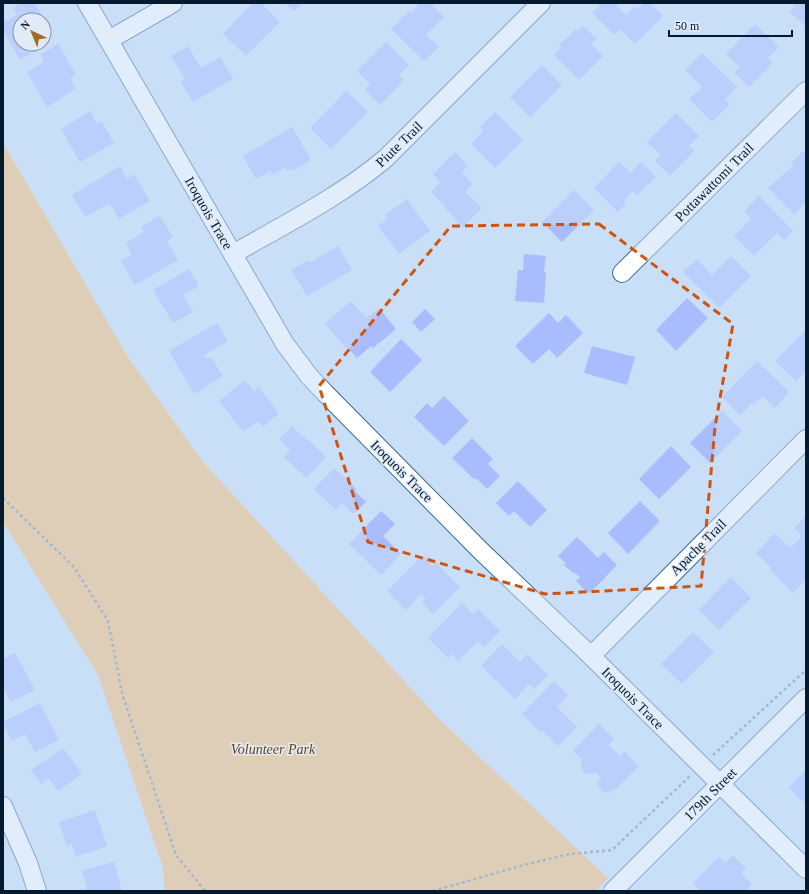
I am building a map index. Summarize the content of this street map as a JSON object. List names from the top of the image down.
{
  "streets": {
    "street": [
      "Piute Trail",
      "Pottawattomi Trail",
      "Iroquois Trace",
      "Apache Trail",
      "179th Street"
    ]
  },
  "crossings": [
    ["Piute Trail", "Iroquois Trace"],
    ["Iroquois Trace", "Apache Trail"],
    ["Iroquois Trace", "179th Street"]
  ],
  "parks": ["Volunteer Park"],
  "scale_bar": "50 m",
  "north": "top left"
}
